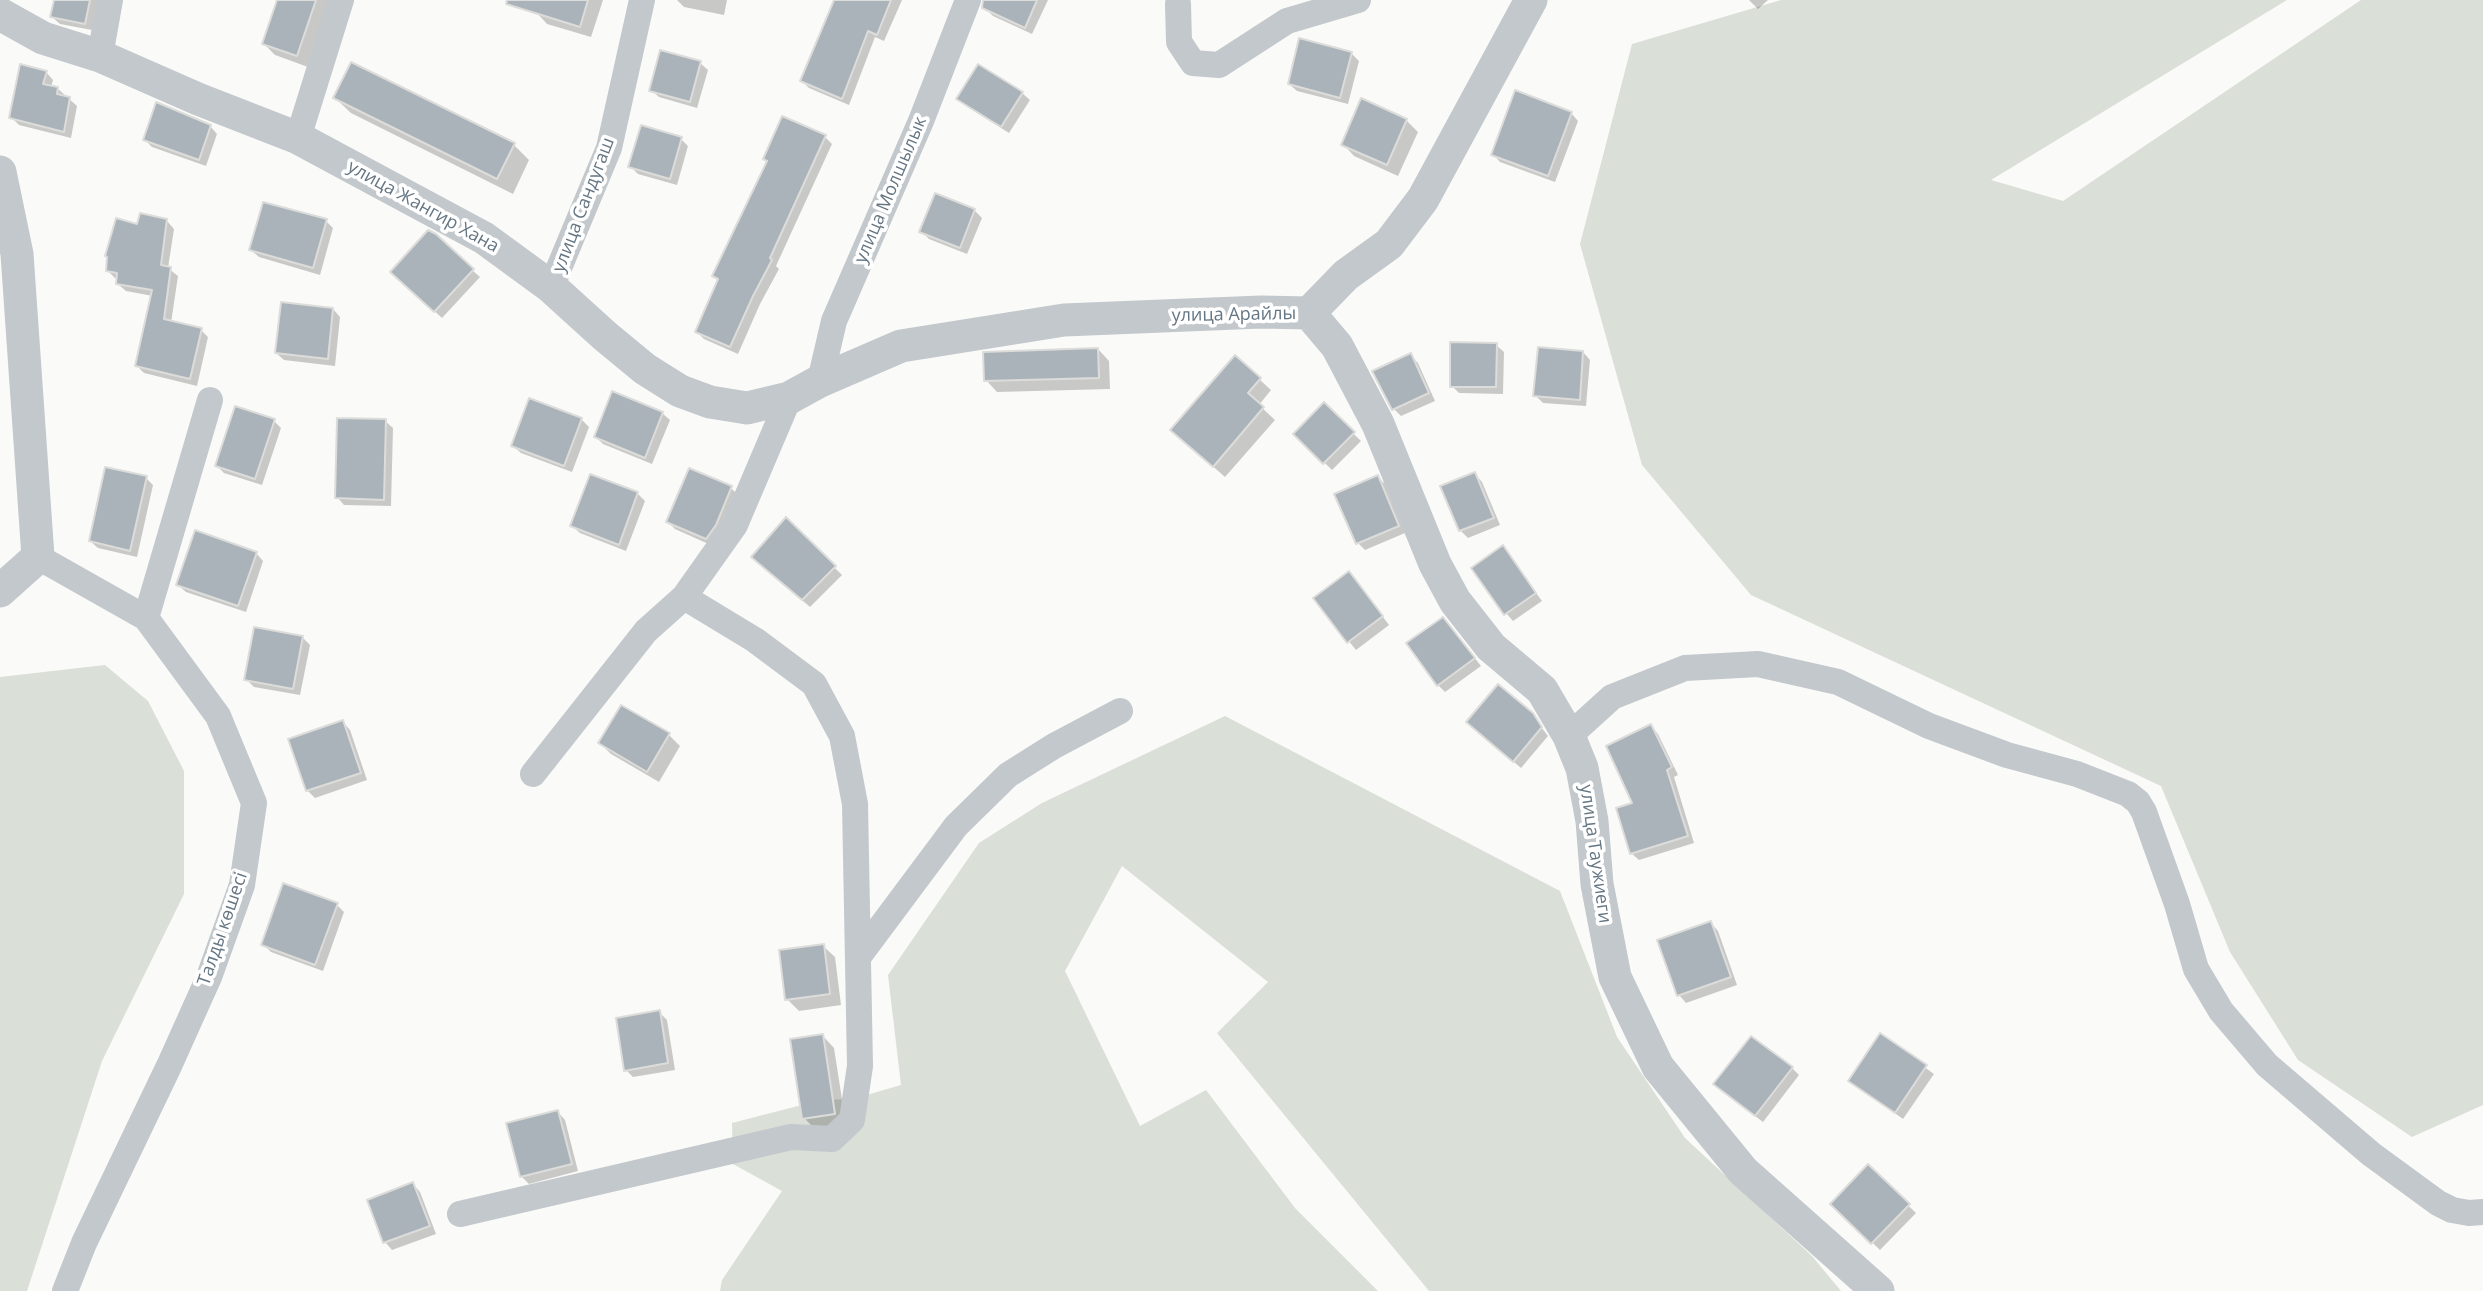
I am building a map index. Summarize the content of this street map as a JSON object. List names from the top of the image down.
{
  "streets": {
    "street": [
      "улица Молшылык",
      "улица Сандугаш",
      "улица Жангир Хана",
      "улица Арайлы",
      "улица Таужиеги",
      "Талды көшесі"
    ]
  },
  "crossings": [
    ["улица Молшылык", "улица Жангир Хана"],
    ["улица Молшылык", "улица Арайлы"],
    ["улица Сандугаш", "улица Жангир Хана"],
    ["улица Жангир Хана", "улица Арайлы"],
    ["улица Арайлы", "улица Таужиеги"]
  ]
}
